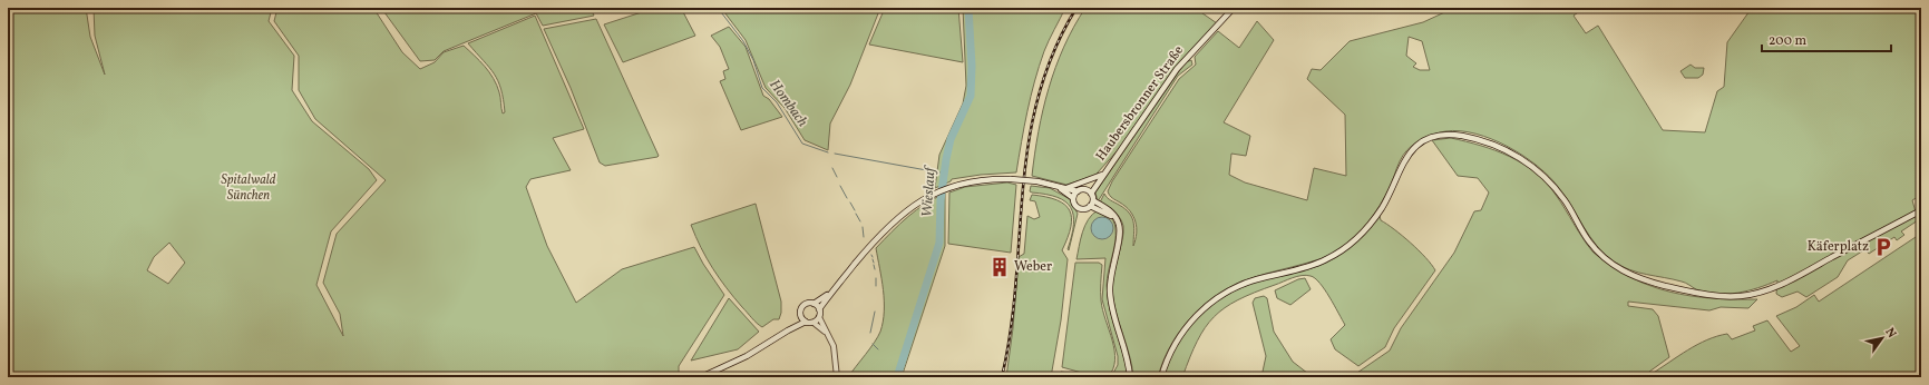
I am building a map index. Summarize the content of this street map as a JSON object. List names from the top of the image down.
{
  "streets": {
    "main road": ["Haubersbronner Straße"]
  },
  "water": ["Hombach", "Wieslauf"],
  "parks": ["Spitalwald Sünchen"],
  "places": {
    "parking": ["Käferplatz"],
    "building": ["Weber"]
  },
  "scale_bar": "200 m",
  "north": "top right"
}
